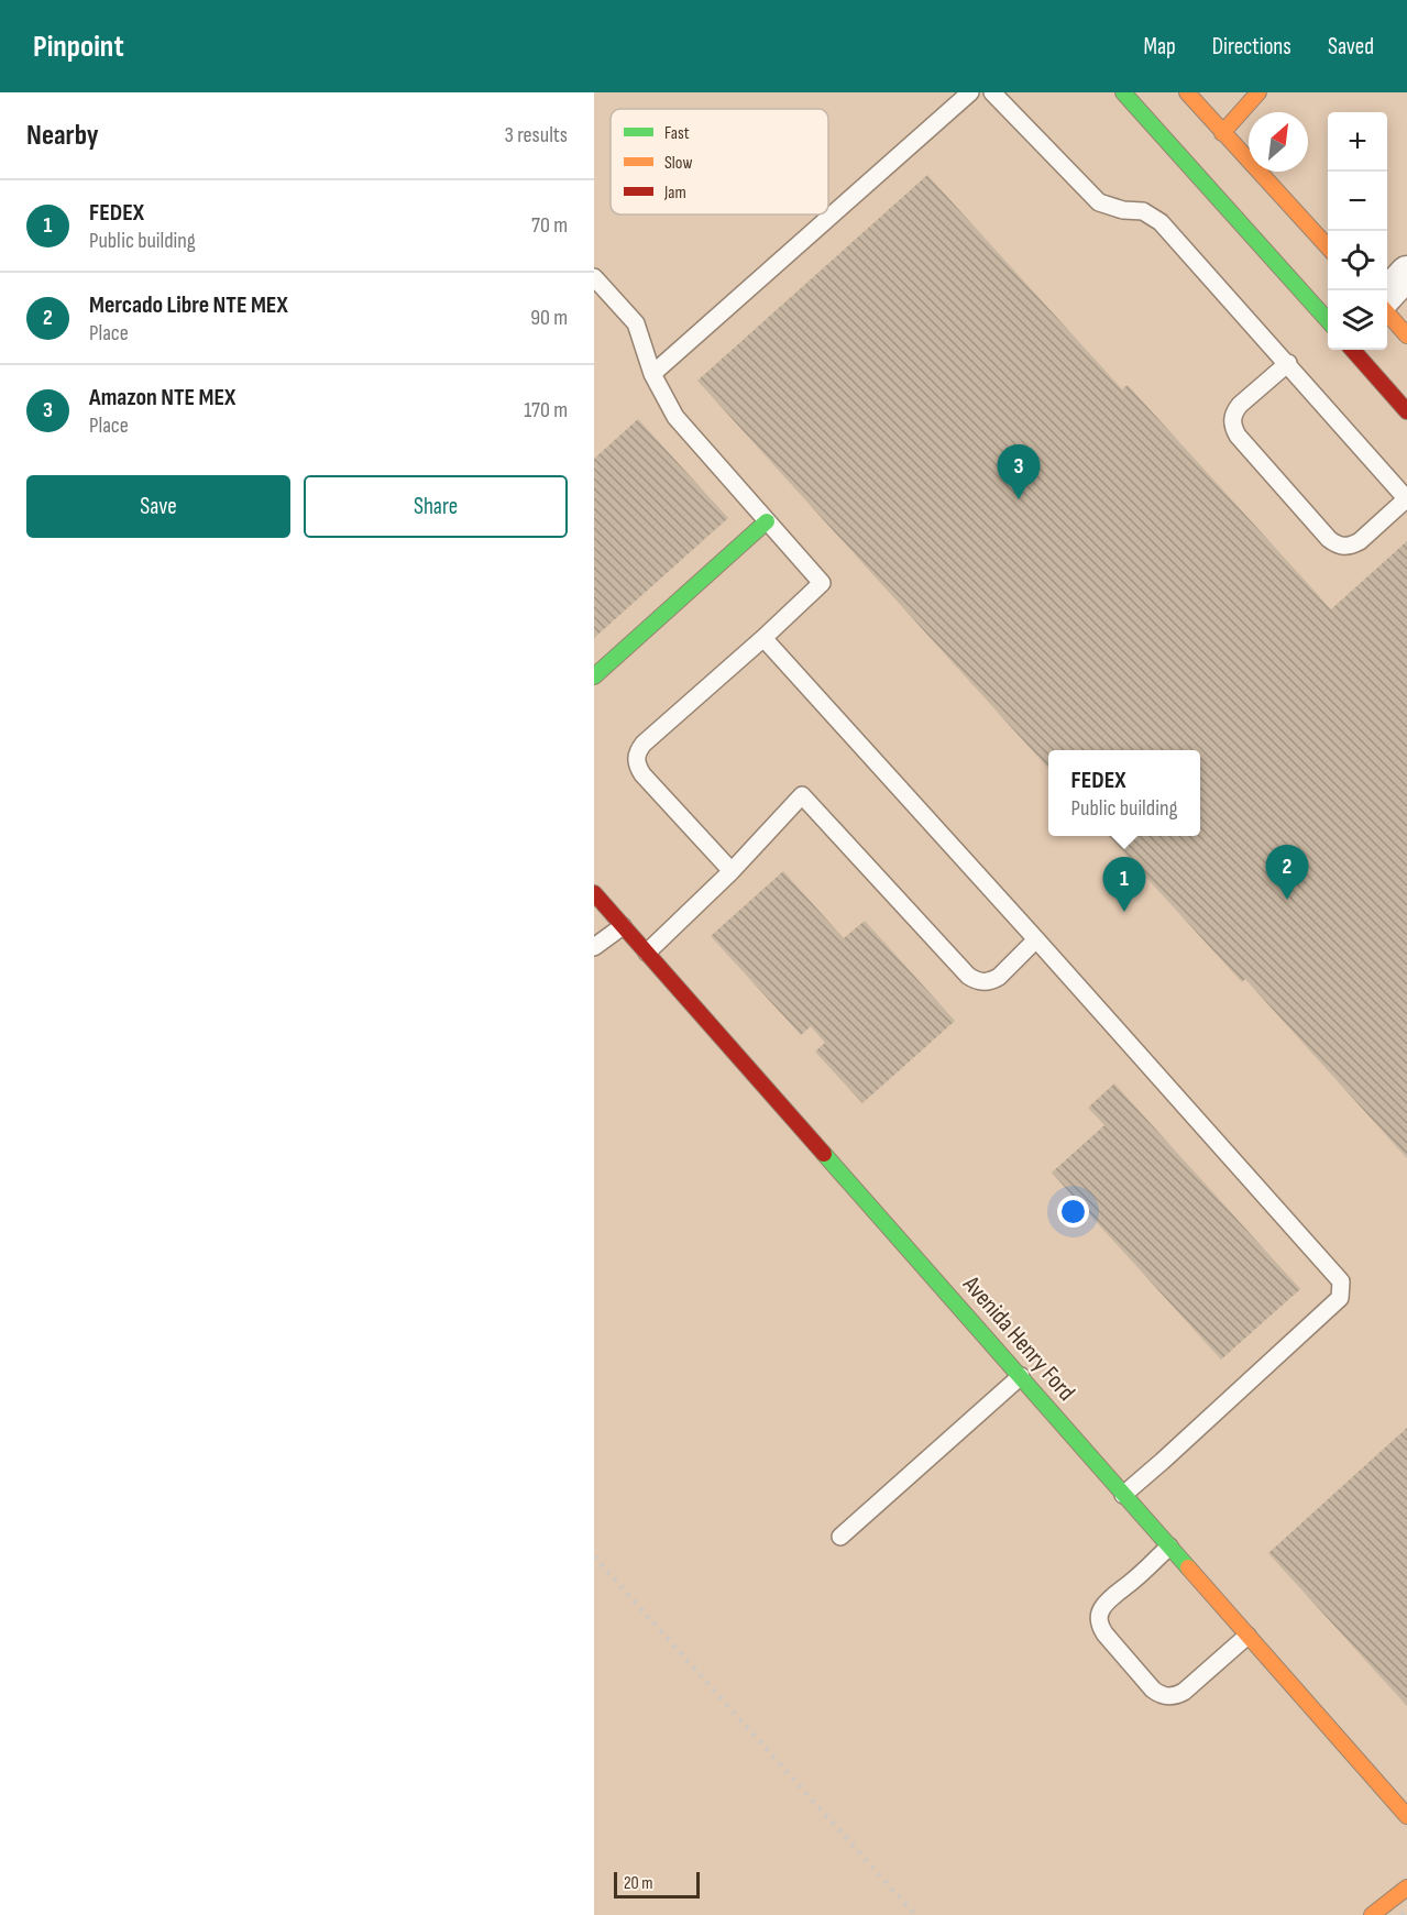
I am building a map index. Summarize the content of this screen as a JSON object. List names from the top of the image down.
{
  "streets": {
    "street": ["Avenida Henry Ford"]
  },
  "legend": ["Fast", "Slow", "Jam"],
  "scale_bar": "20 m",
  "north": "top right",
  "page": {
    "header": "Pinpoint",
    "nav": ["Map", "Directions", "Saved"],
    "heading": ["Nearby", "3 results"],
    "map_buttons": ["+", "−"],
    "list": [
      {
        "mark": "1",
        "name": "FEDEX",
        "note": "Public building",
        "value": "70 m"
      },
      {
        "mark": "2",
        "name": "Mercado Libre NTE MEX",
        "note": "Place",
        "value": "90 m"
      },
      {
        "mark": "3",
        "name": "Amazon NTE MEX",
        "note": "Place",
        "value": "170 m"
      }
    ],
    "pins": ["3", "2", "1"],
    "buttons": ["Save", "Share"],
    "popup": ["FEDEX", "Public building"],
    "scale": "20 m"
  }
}
